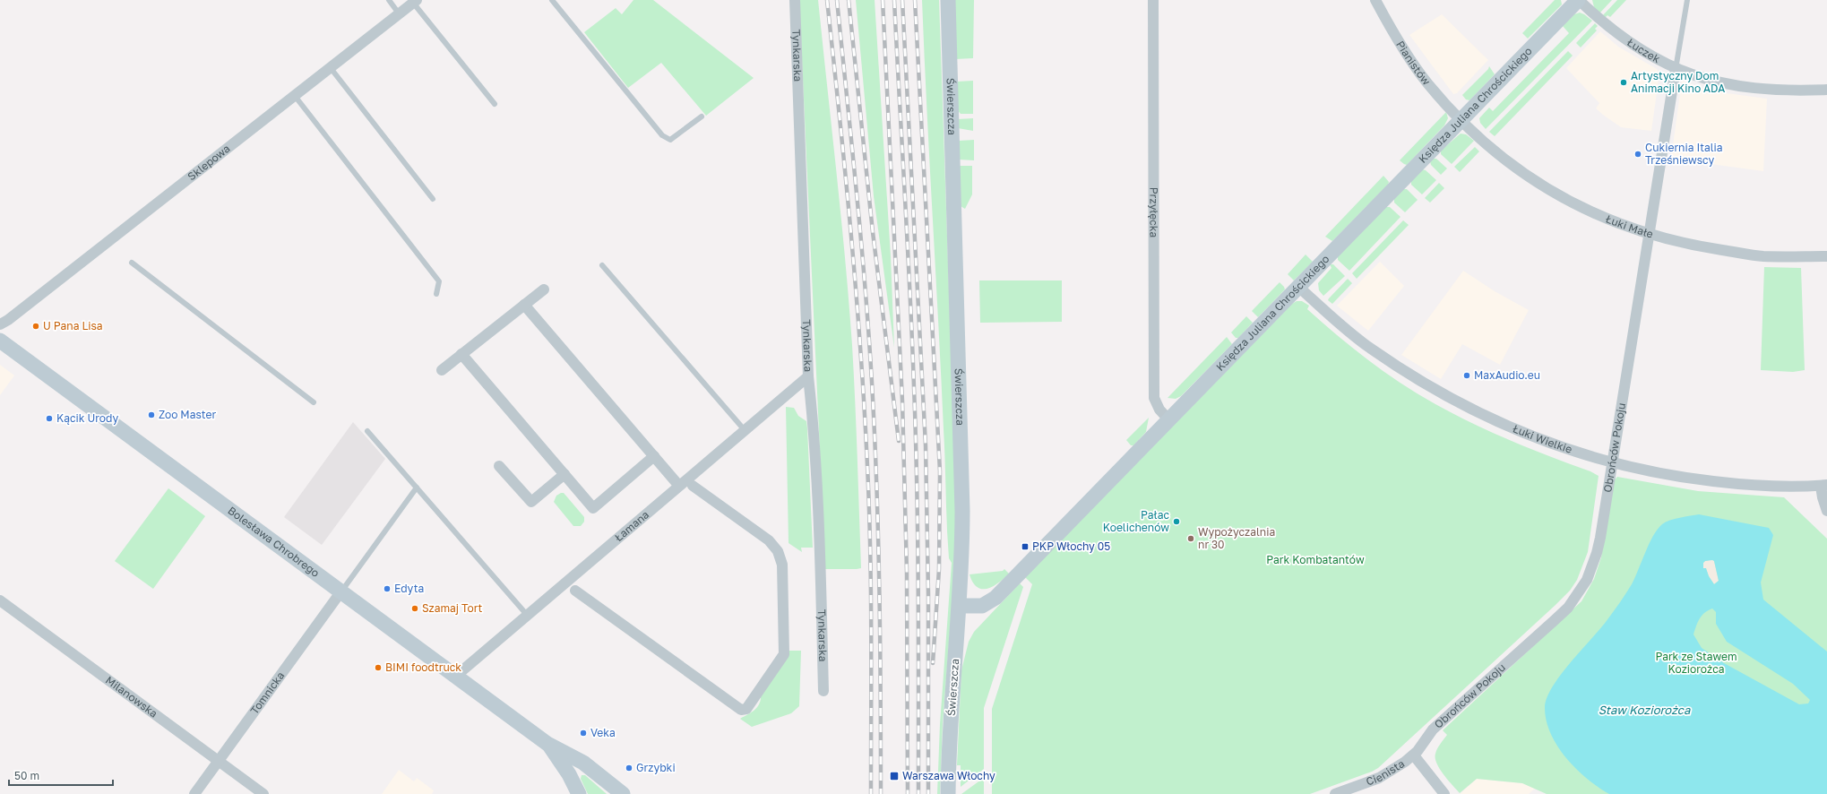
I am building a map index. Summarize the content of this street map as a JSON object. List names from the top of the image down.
{
  "streets": {
    "street": [
      "Łuczek",
      "Tynkarska",
      "Pianistów",
      "Księdza Juliana Chrościckiego",
      "Świerszcza",
      "Sklepowa",
      "Przyłęcka",
      "Łuki Małe",
      "Łuki Wielkie",
      "Obrońców Pokoju",
      "Łamana",
      "Bolesława Chrobrego",
      "Tomnicka",
      "Milanowska",
      "Cienista"
    ]
  },
  "crossings": [
    ["Łuczek", "Księdza Juliana Chrościckiego"],
    ["Łuczek", "Obrońców Pokoju"],
    ["Tynkarska", "Łamana"],
    ["Pianistów", "Księdza Juliana Chrościckiego"],
    ["Pianistów", "Łuki Małe"],
    ["Księdza Juliana Chrościckiego", "Świerszcza"],
    ["Księdza Juliana Chrościckiego", "Przyłęcka"],
    ["Księdza Juliana Chrościckiego", "Łuki Małe"],
    ["Księdza Juliana Chrościckiego", "Łuki Wielkie"],
    ["Łuki Małe", "Obrońców Pokoju"],
    ["Łuki Wielkie", "Obrońców Pokoju"],
    ["Obrońców Pokoju", "Cienista"],
    ["Łamana", "Bolesława Chrobrego"],
    ["Bolesława Chrobrego", "Tomnicka"],
    ["Tomnicka", "Milanowska"]
  ],
  "water": ["Staw Koziorożca"],
  "parks": ["Park Kombatantów", "Park ze Stawem Koziorożca"],
  "places": {
    "other": [
      "Artystyczny Dom Animacji Kino ADA",
      "Cukiernia Italia Trześniewscy",
      "U Pana Lisa",
      "MaxAudio.eu",
      "Zoo Master",
      "Kącik Urody",
      "Pałac Koelichenów",
      "Wypożyczalnia nr 30",
      "Edyta",
      "Szamaj Tort",
      "BIMI foodtruck",
      "Veka",
      "Grzybki"
    ],
    "transit": ["PKP Włochy 05", "Warszawa Włochy"]
  },
  "scale_bar": "50 m"
}
